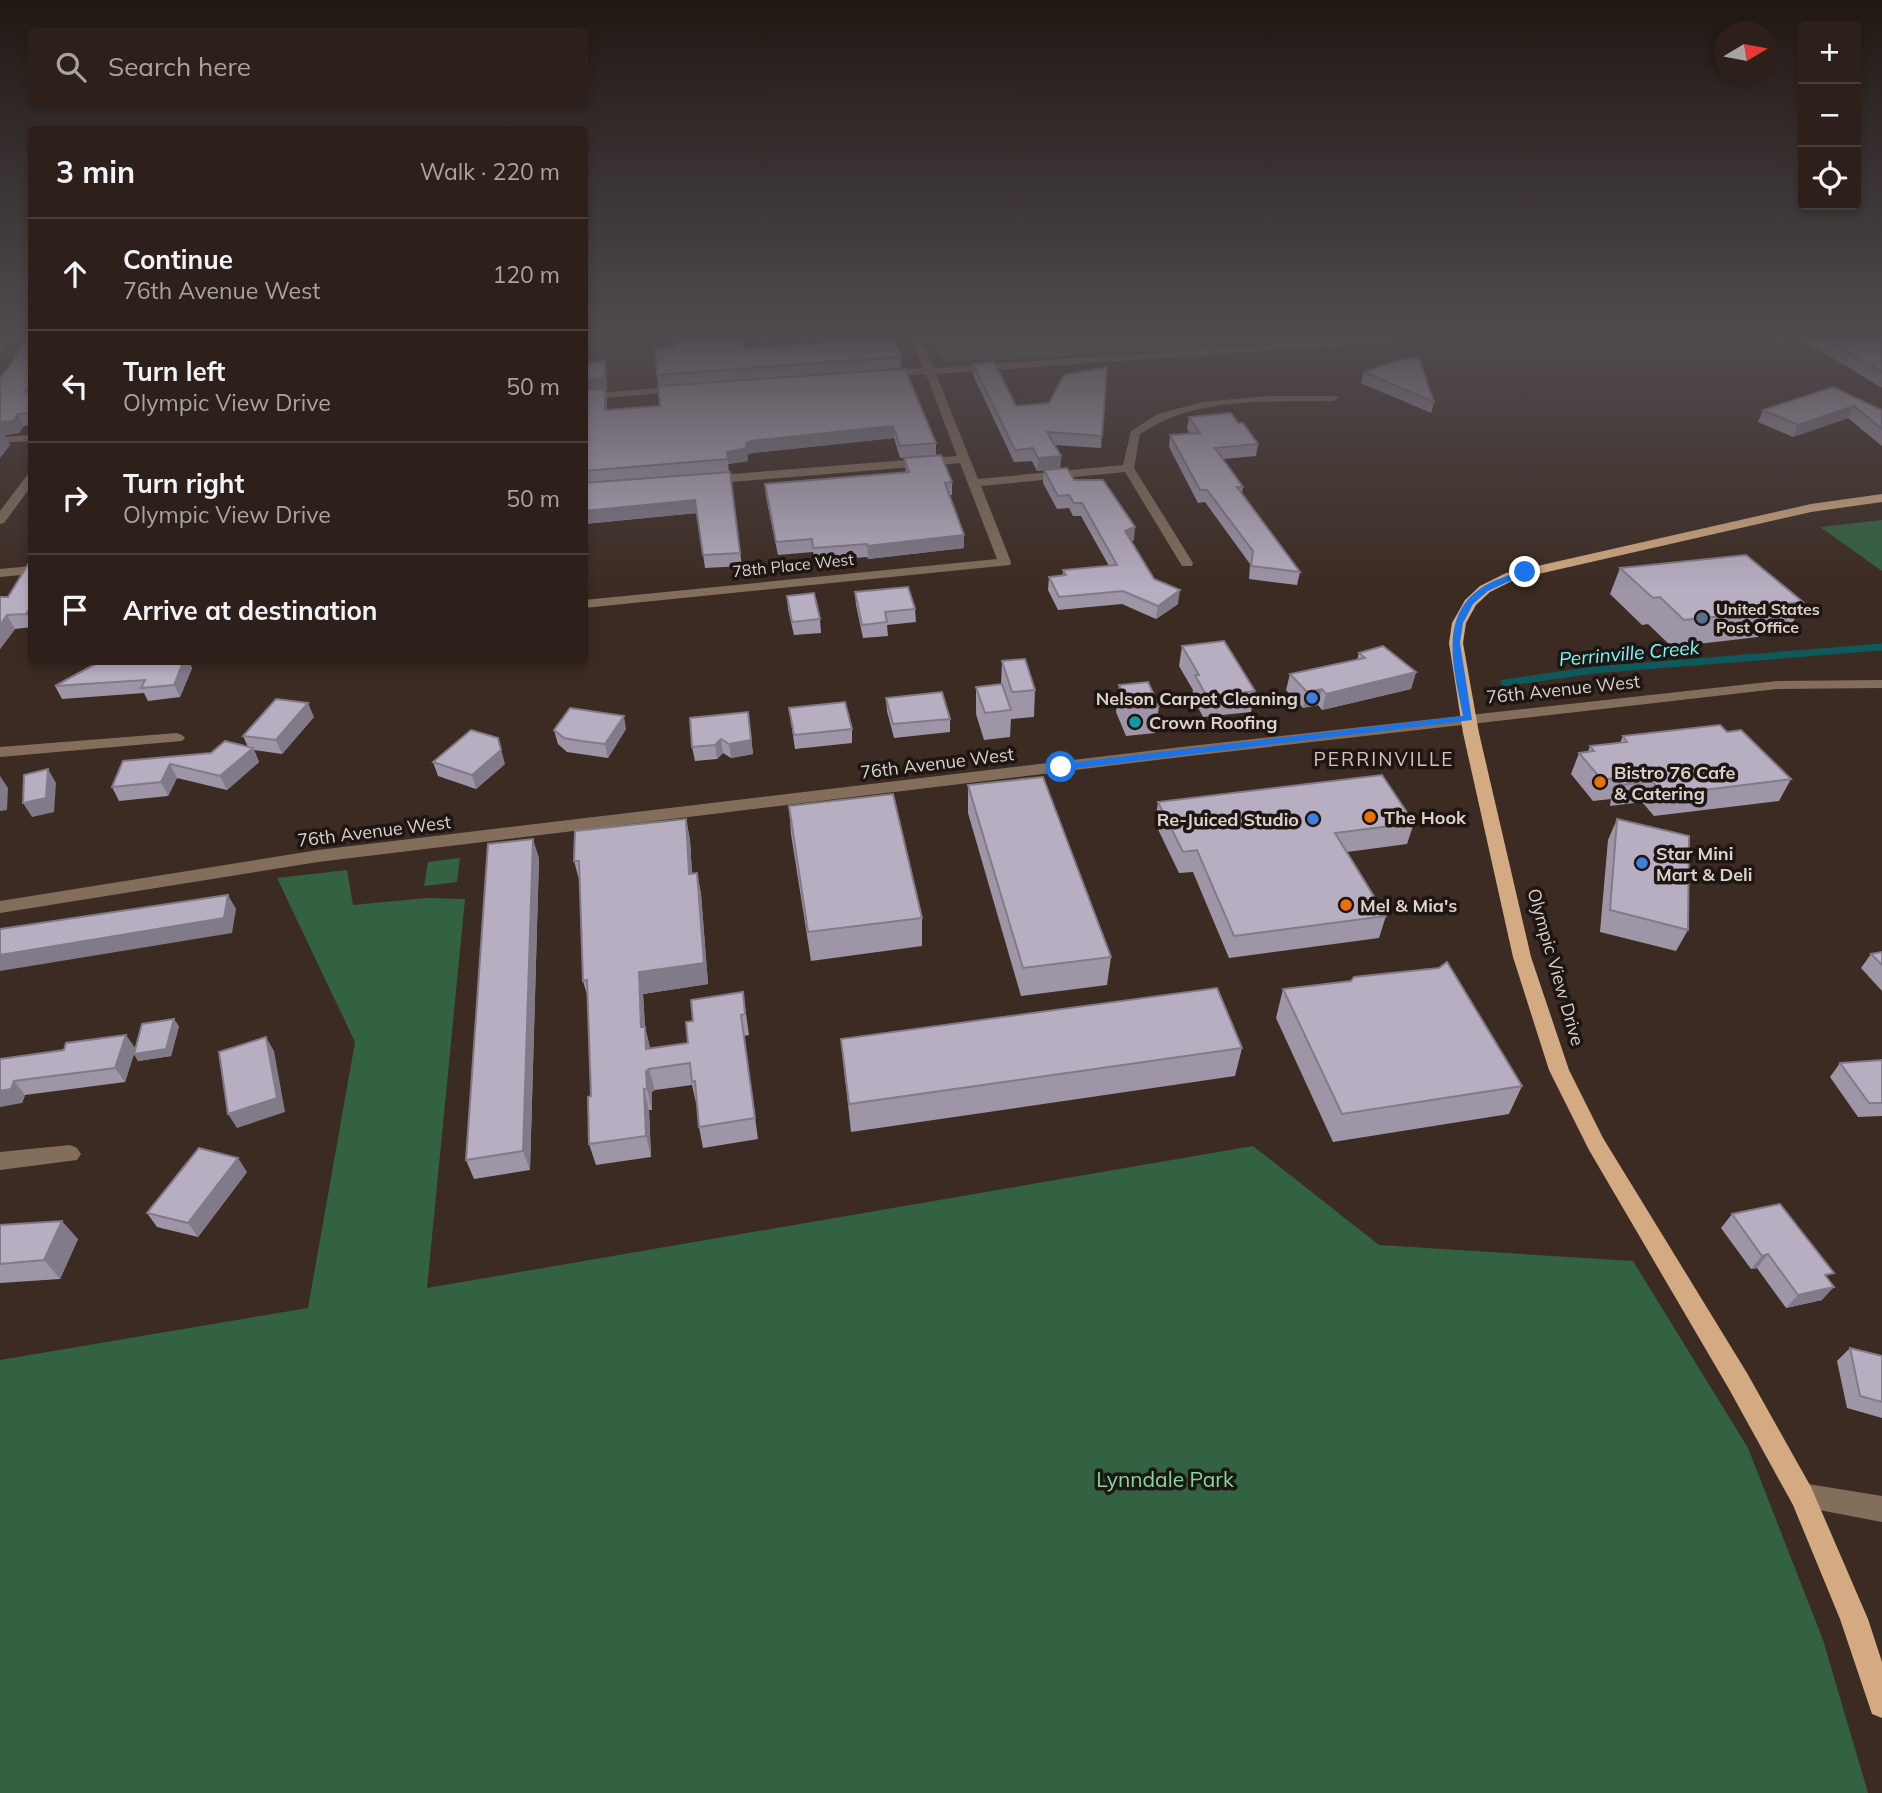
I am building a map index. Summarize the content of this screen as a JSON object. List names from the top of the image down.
{
  "streets": {
    "main road": ["Olympic View Drive"],
    "street": ["78th Place West", "76th Avenue West"]
  },
  "crossings": [
    ["76th Avenue West", "Olympic View Drive"]
  ],
  "districts": ["PERRINVILLE"],
  "water": ["Perrinville Creek"],
  "parks": ["Lynndale Park"],
  "places": [
    "United States Post Office",
    "Nelson Carpet Cleaning",
    "Crown Roofing",
    "Bistro 76 Cafe & Catering",
    "The Hook",
    "Re-Juiced Studio",
    "Star Mini Mart & Deli",
    "Mel & Mia's"
  ],
  "north": "right",
  "page": {
    "map_buttons": ["+", "−"],
    "search": "Search here",
    "heading": ["3 min", "Walk · 220 m"],
    "list": [
      ["Continue", "76th Avenue West", "120 m"],
      ["Turn left", "Olympic View Drive", "50 m"],
      ["Turn right", "Olympic View Drive", "50 m"],
      "Arrive at destination"
    ]
  }
}
